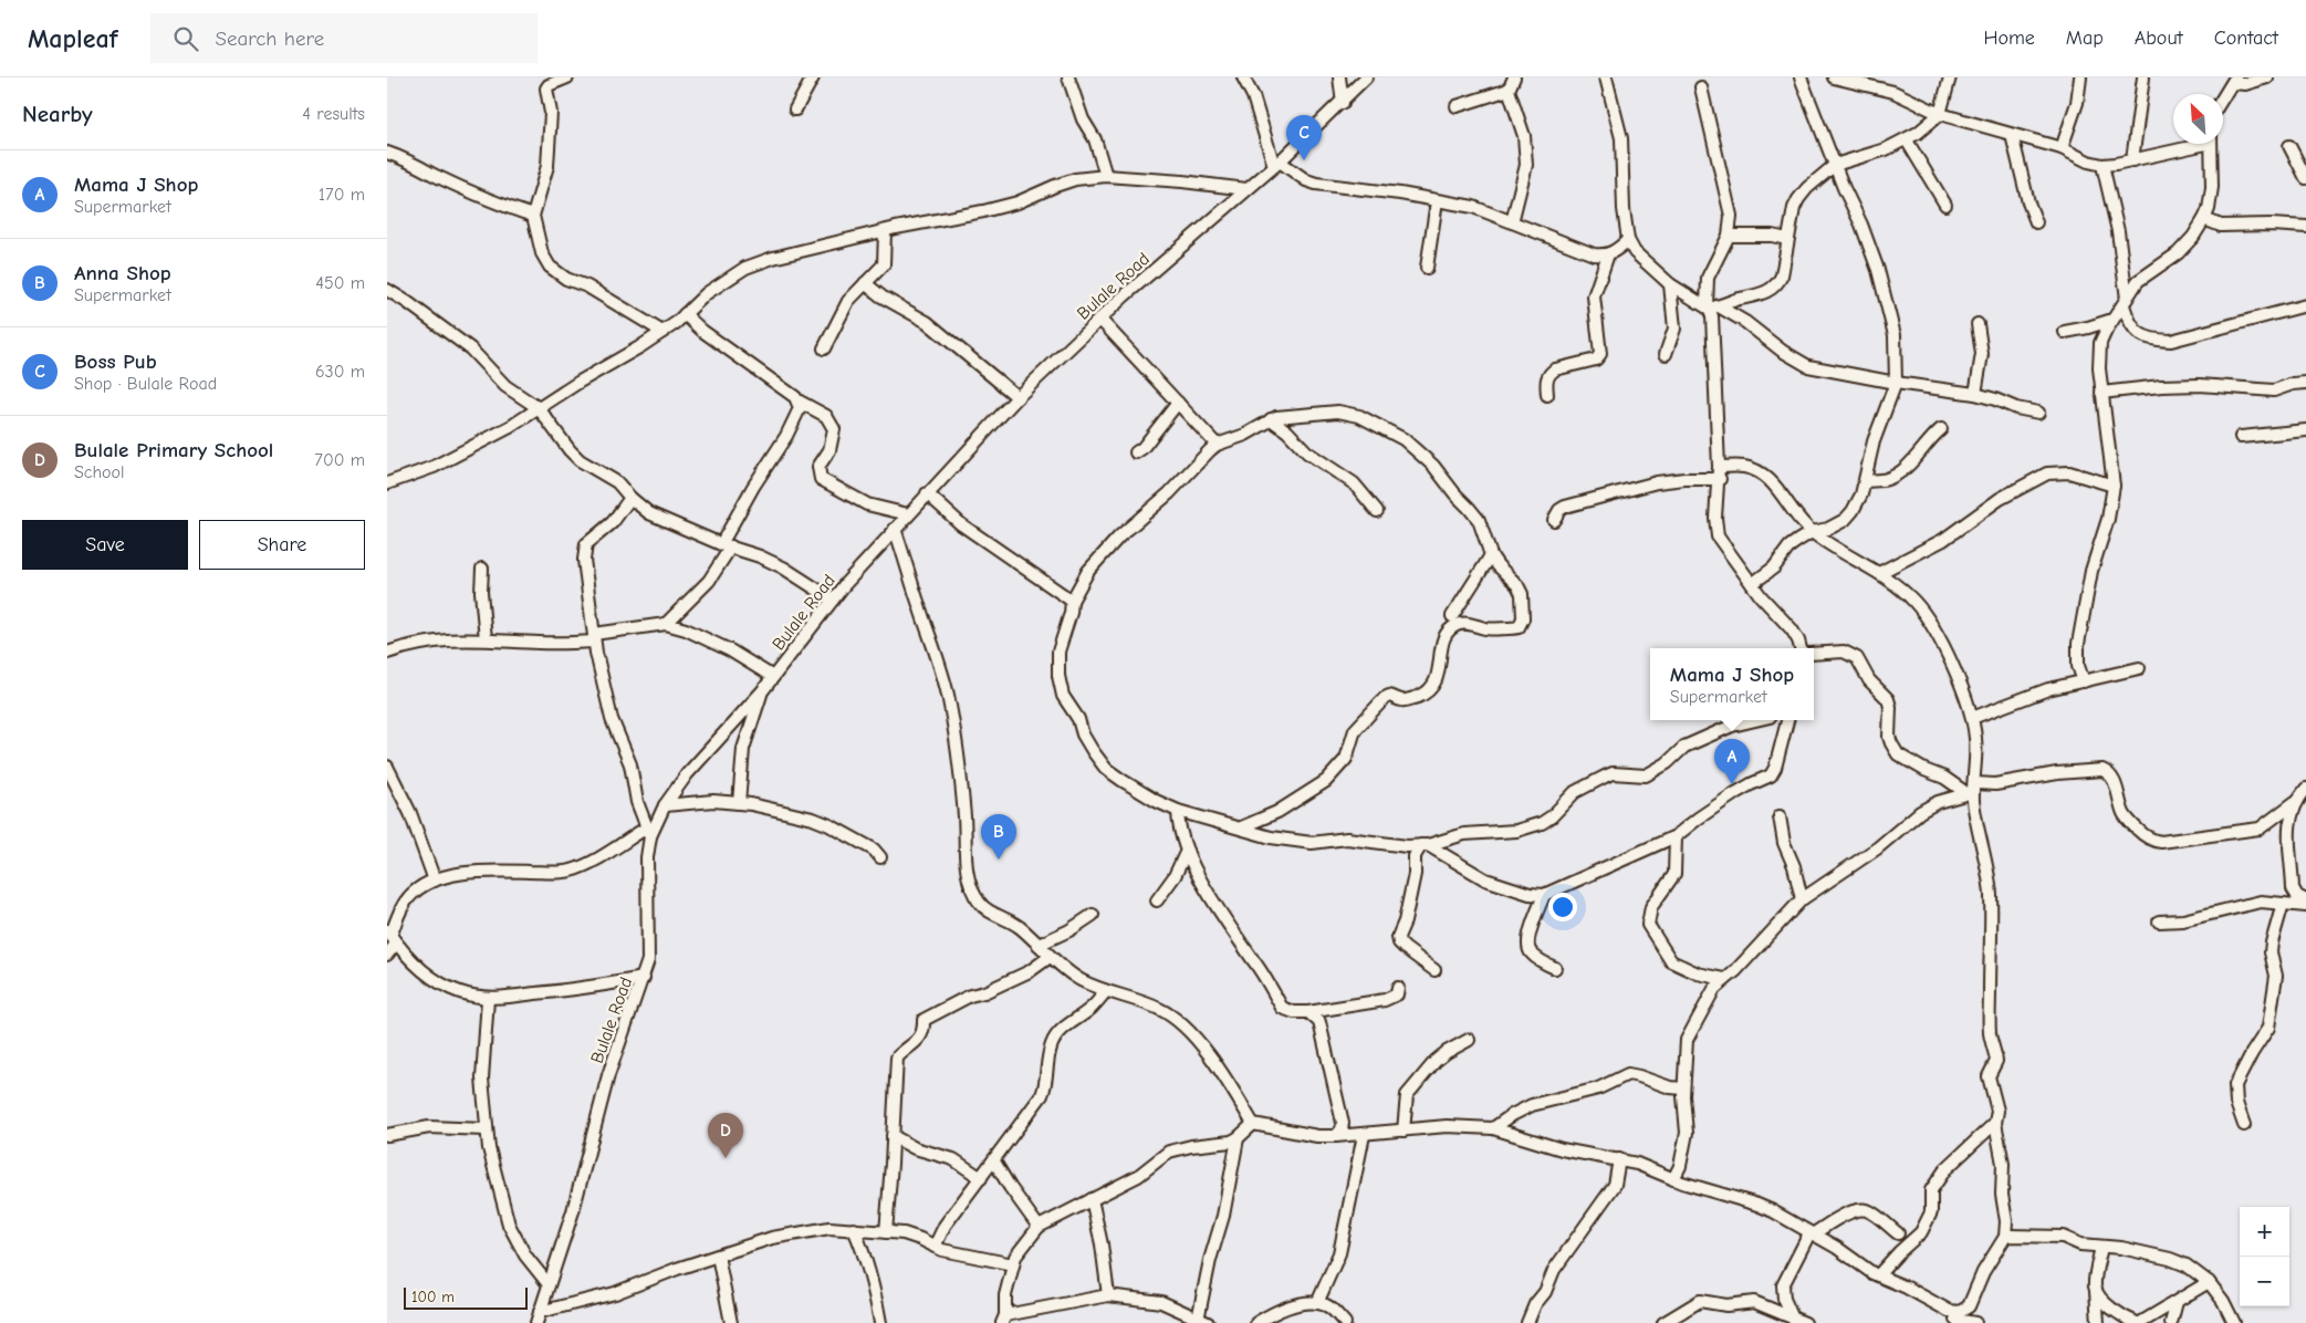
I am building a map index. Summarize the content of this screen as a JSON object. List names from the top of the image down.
{
  "streets": {
    "street": ["Bulale Road"]
  },
  "scale_bar": "100 m",
  "north": "top left",
  "page": {
    "header": "Mapleaf",
    "search": "Search here",
    "nav": [
      "Home",
      "Map",
      "About",
      "Contact"
    ],
    "heading": ["Nearby", "4 results"],
    "pins": [
      "C",
      "A",
      "B",
      "D"
    ],
    "list": [
      {
        "mark": "A",
        "name": "Mama J Shop",
        "note": "Supermarket",
        "value": "170 m"
      },
      {
        "mark": "B",
        "name": "Anna Shop",
        "note": "Supermarket",
        "value": "450 m"
      },
      {
        "mark": "C",
        "name": "Boss Pub",
        "note": "Shop · Bulale Road",
        "value": "630 m"
      },
      {
        "mark": "D",
        "name": "Bulale Primary School",
        "note": "School",
        "value": "700 m"
      }
    ],
    "buttons": ["Save", "Share"],
    "popup": ["Mama J Shop", "Supermarket"],
    "map_buttons": ["+", "−"],
    "scale": "100 m"
  }
}
